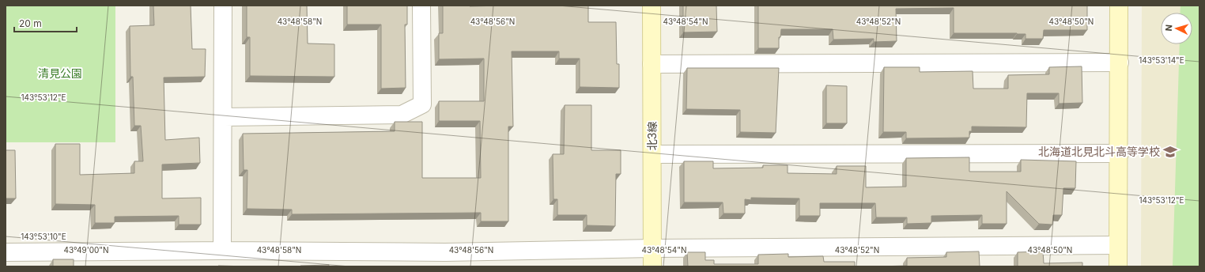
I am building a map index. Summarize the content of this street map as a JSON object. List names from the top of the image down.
{
  "streets": {
    "street": ["北3線"]
  },
  "parks": ["清見公園"],
  "places": {
    "school or university": ["北海道北見北斗高等学校"]
  },
  "scale_bar": "20 m",
  "north": "left",
  "coordinates": [
    "43°48'58\"N",
    "43°48'56\"N",
    "43°48'54\"N",
    "43°48'52\"N",
    "43°48'50\"N",
    "143°53'14\"E",
    "143°53'12\"E",
    "143°53'10\"E",
    "43°49'00\"N"
  ]
}
